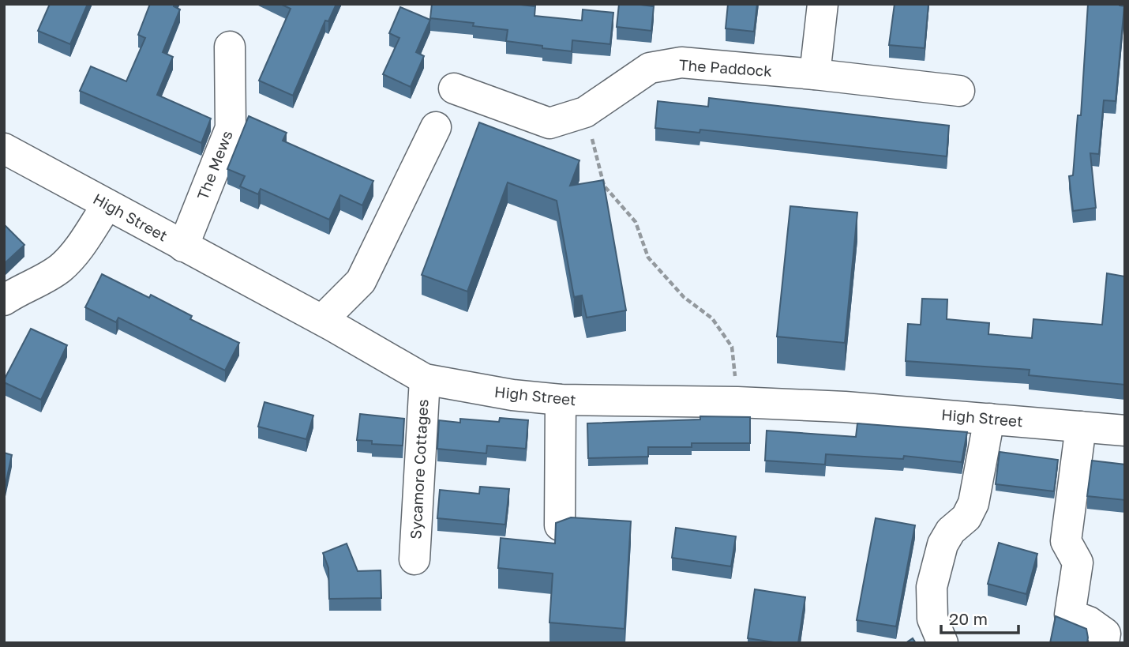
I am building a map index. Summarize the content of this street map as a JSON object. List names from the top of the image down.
{
  "streets": {
    "street": [
      "The Paddock",
      "The Mews",
      "High Street",
      "Sycamore Cottages"
    ]
  },
  "crossings": [
    ["The Mews", "High Street"],
    ["High Street", "Sycamore Cottages"]
  ],
  "scale_bar": "20 m"
}
